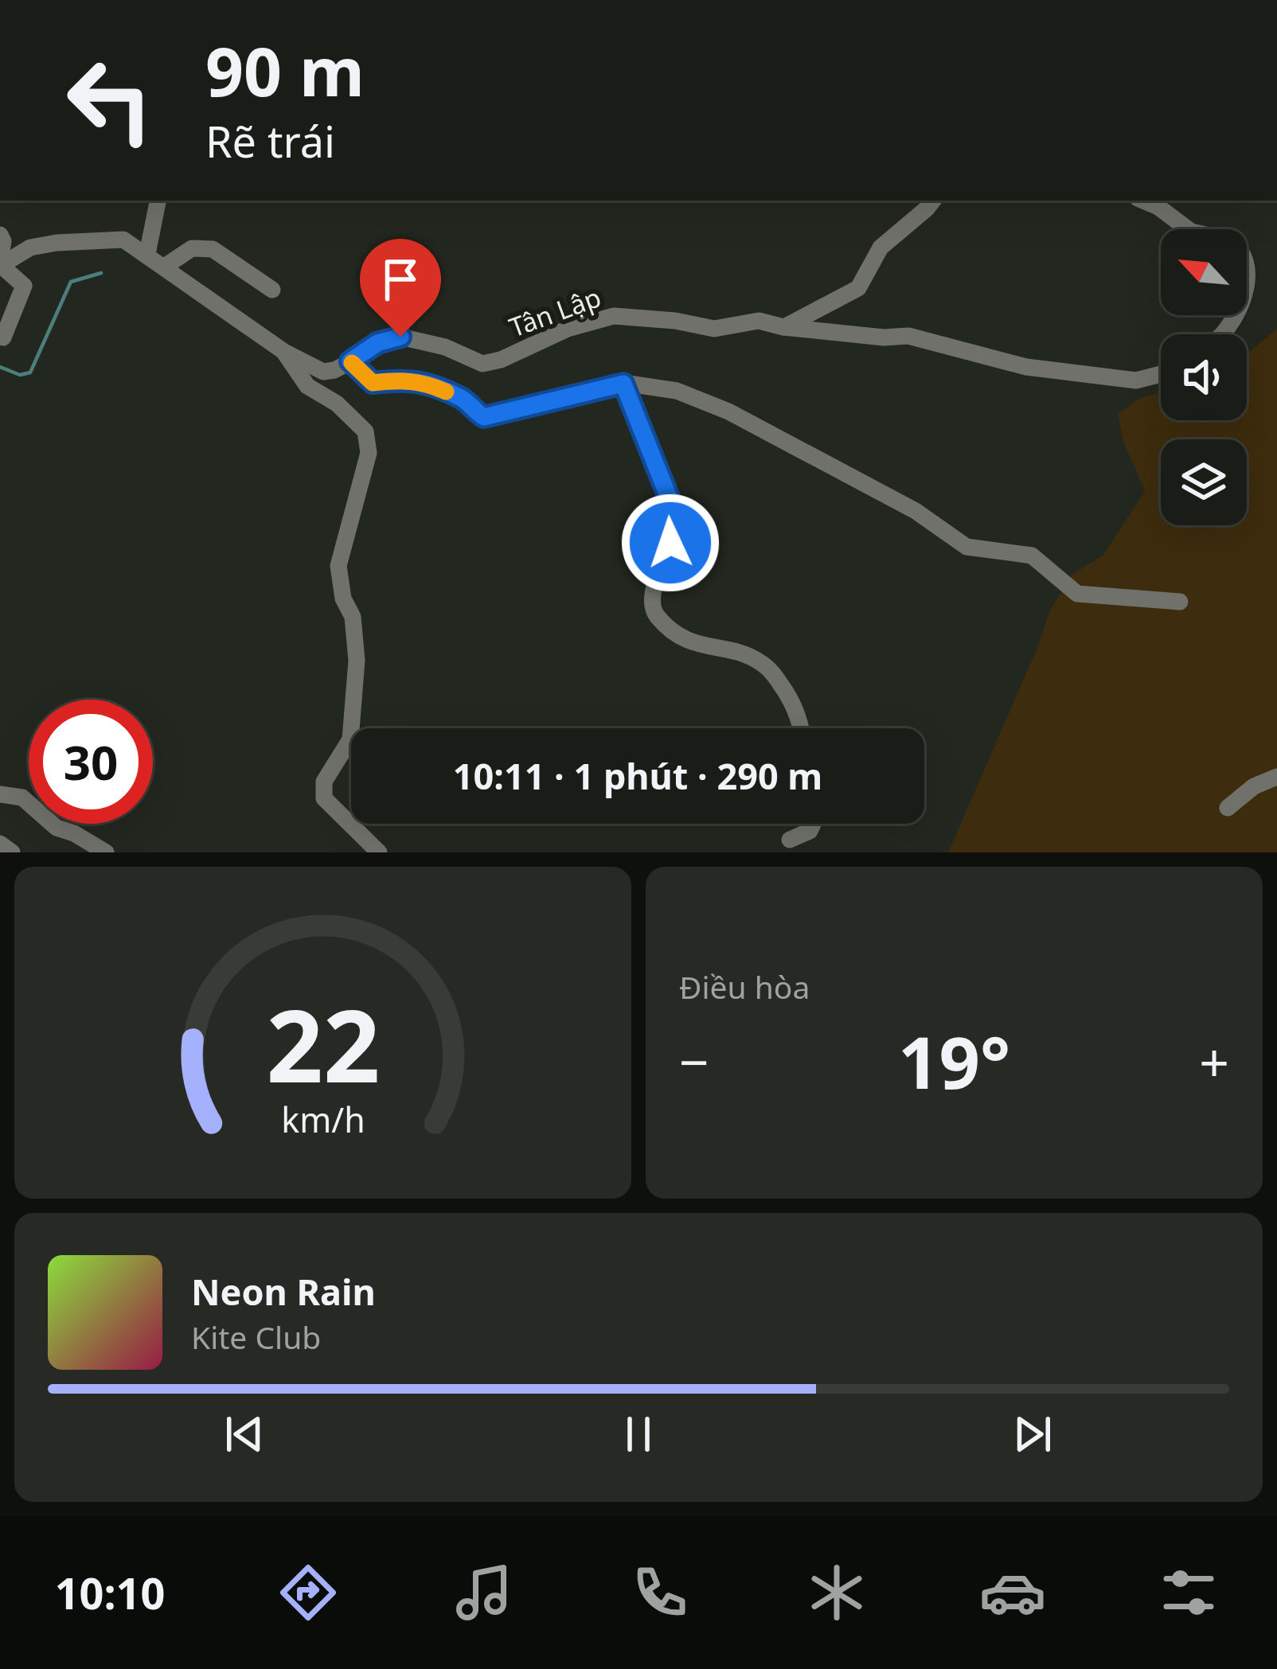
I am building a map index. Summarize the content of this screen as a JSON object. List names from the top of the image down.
{
  "streets": {
    "street": ["Tân Lập"]
  },
  "north": "top left",
  "page": {
    "turn": ["90 m", "Rẽ trái"],
    "limit": "30",
    "trip": "10:11 · 1 phút · 290 m",
    "tile": "Điều hòa",
    "heat": ["−", "19°", "+"],
    "song": ["Neon Rain", "Kite Club"],
    "tabs": "10:10",
    "gauge": ["22", "km/h"]
  }
}
